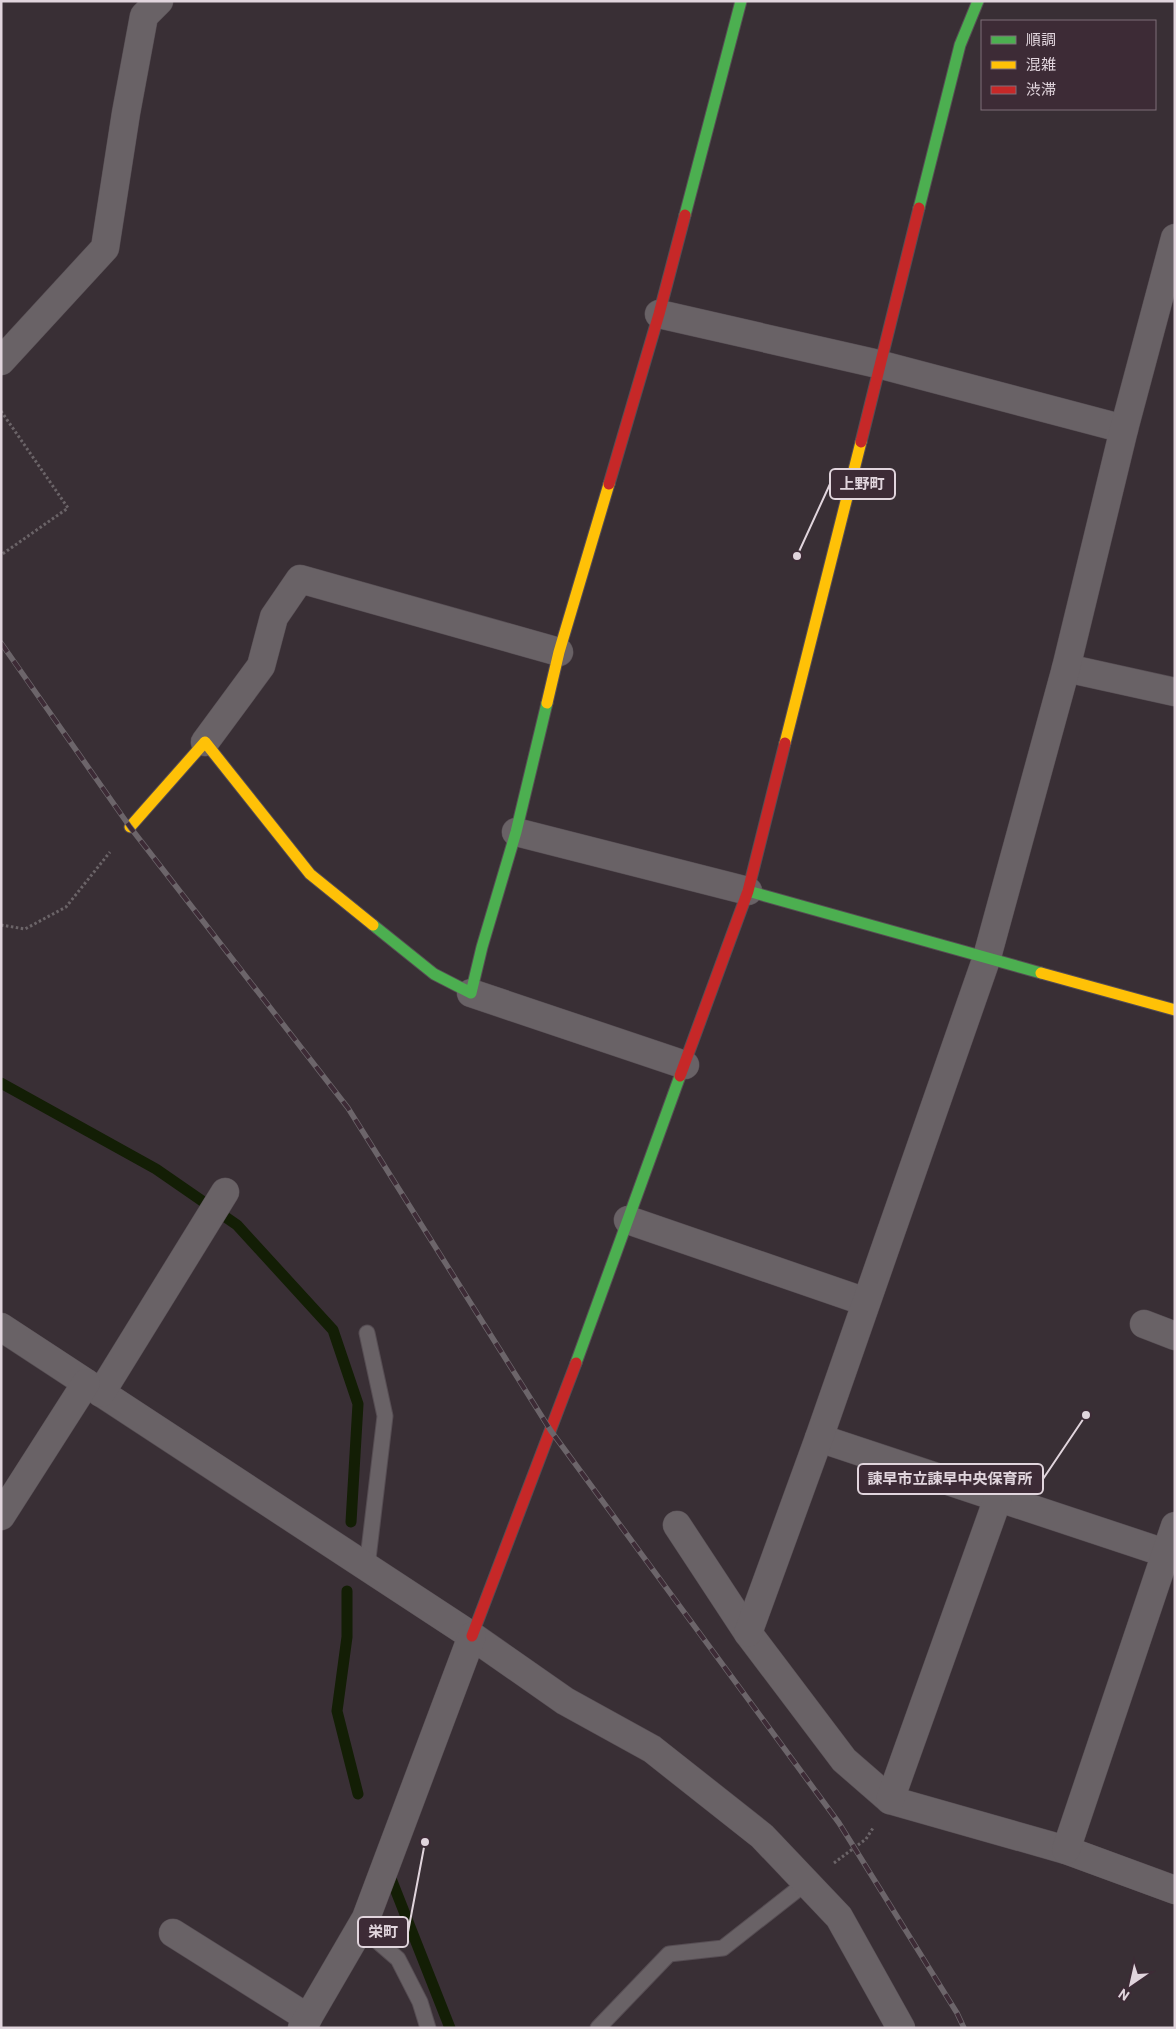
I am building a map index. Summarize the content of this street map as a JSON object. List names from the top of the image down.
{
  "places": ["上野町", "諫早市立諫早中央保育所", "栄町"],
  "legend": ["順調", "混雑", "渋滞"],
  "north": "bottom left"
}
